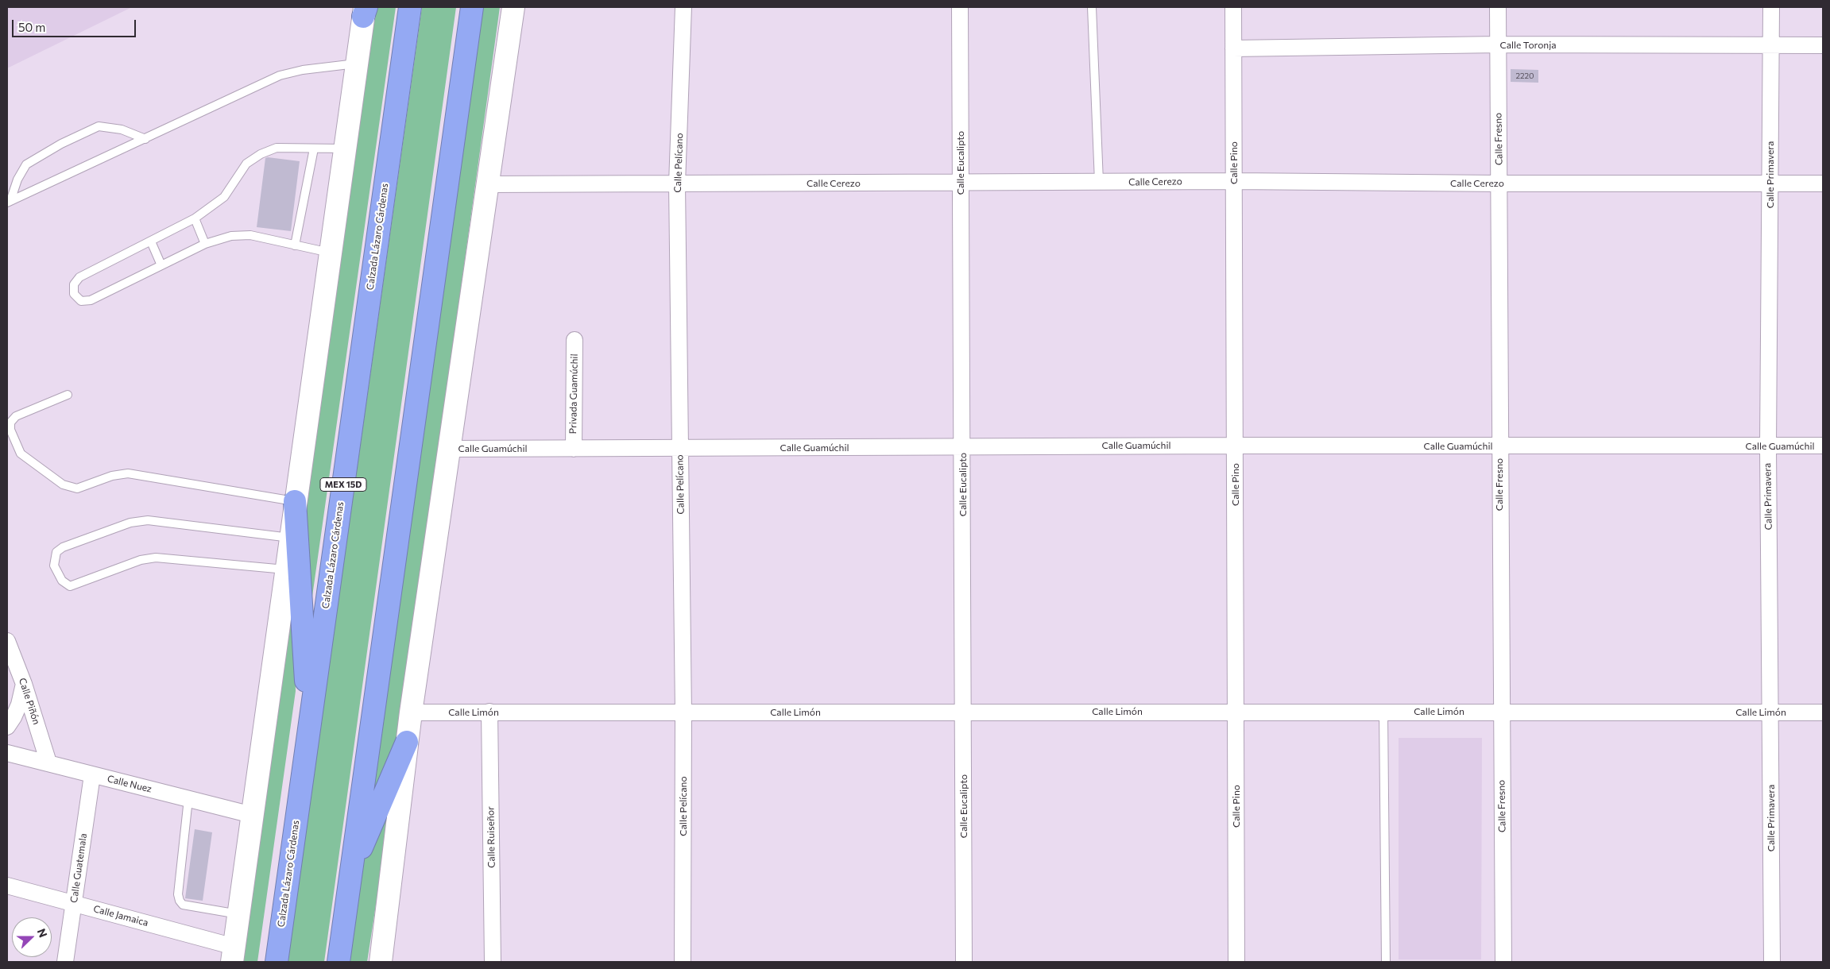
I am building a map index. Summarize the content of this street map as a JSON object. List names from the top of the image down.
{
  "streets": {
    "highway": ["Calzada Lázaro Cárdenas", "MEX 15D"],
    "street": [
      "Calle Toronja",
      "Calle Fresno",
      "Calle Pelícano",
      "Calle Eucalipto",
      "Calle Pino",
      "Calle Primavera",
      "Calle Cerezo",
      "Privada Guamúchil",
      "Calle Guamúchil",
      "Calle Piñón",
      "Calle Limón",
      "Calle Nuez",
      "Calle Ruiseñor",
      "Calle Guatemala",
      "Calle Jamaica"
    ]
  },
  "crossings": [
    ["Calle Toronja", "Calle Fresno"],
    ["Calle Toronja", "Calle Pino"],
    ["Calle Toronja", "Calle Primavera"],
    ["Calle Fresno", "Calle Cerezo"],
    ["Calle Fresno", "Calle Guamúchil"],
    ["Calle Fresno", "Calle Limón"],
    ["Calle Pelícano", "Calle Cerezo"],
    ["Calle Pelícano", "Calle Guamúchil"],
    ["Calle Pelícano", "Calle Limón"],
    ["Calle Eucalipto", "Calle Cerezo"],
    ["Calle Eucalipto", "Calle Guamúchil"],
    ["Calle Eucalipto", "Calle Limón"],
    ["Calle Pino", "Calle Cerezo"],
    ["Calle Pino", "Calle Guamúchil"],
    ["Calle Pino", "Calle Limón"],
    ["Calle Primavera", "Calle Cerezo"],
    ["Calle Primavera", "Calle Guamúchil"],
    ["Calle Primavera", "Calle Limón"],
    ["Privada Guamúchil", "Calle Guamúchil"],
    ["Calle Piñón", "Calle Nuez"],
    ["Calle Limón", "Calle Ruiseñor"],
    ["Calle Nuez", "Calle Guatemala"],
    ["Calle Guatemala", "Calle Jamaica"]
  ],
  "house_numbers": ["2220"],
  "scale_bar": "50 m",
  "north": "right"
}
